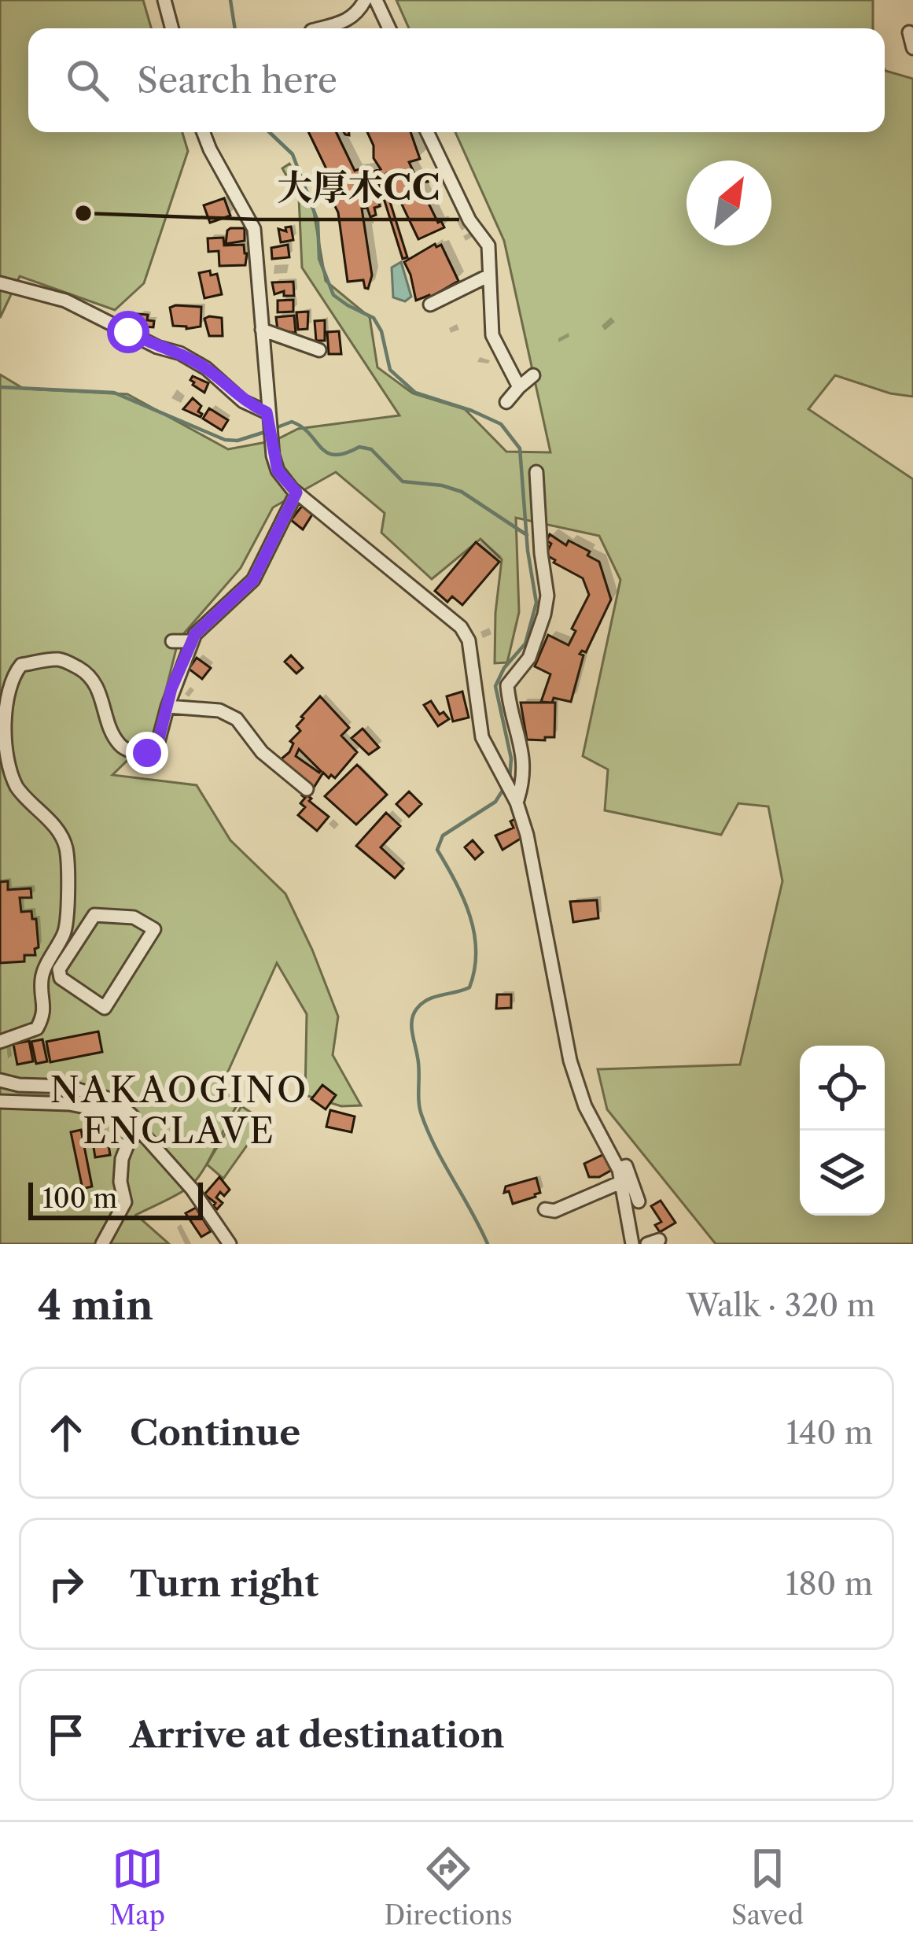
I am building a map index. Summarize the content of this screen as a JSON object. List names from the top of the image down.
{
  "districts": ["NAKAOGINO ENCLAVE"],
  "places": ["大厚木CC"],
  "scale_bar": "100 m",
  "north": "top right",
  "page": {
    "search": "Search here",
    "scale": "100 m",
    "heading": ["4 min", "Walk · 320 m"],
    "list": [
      ["Continue", "140 m"],
      ["Turn right", "180 m"],
      "Arrive at destination"
    ],
    "nav": ["Map", "Directions", "Saved"]
  }
}
